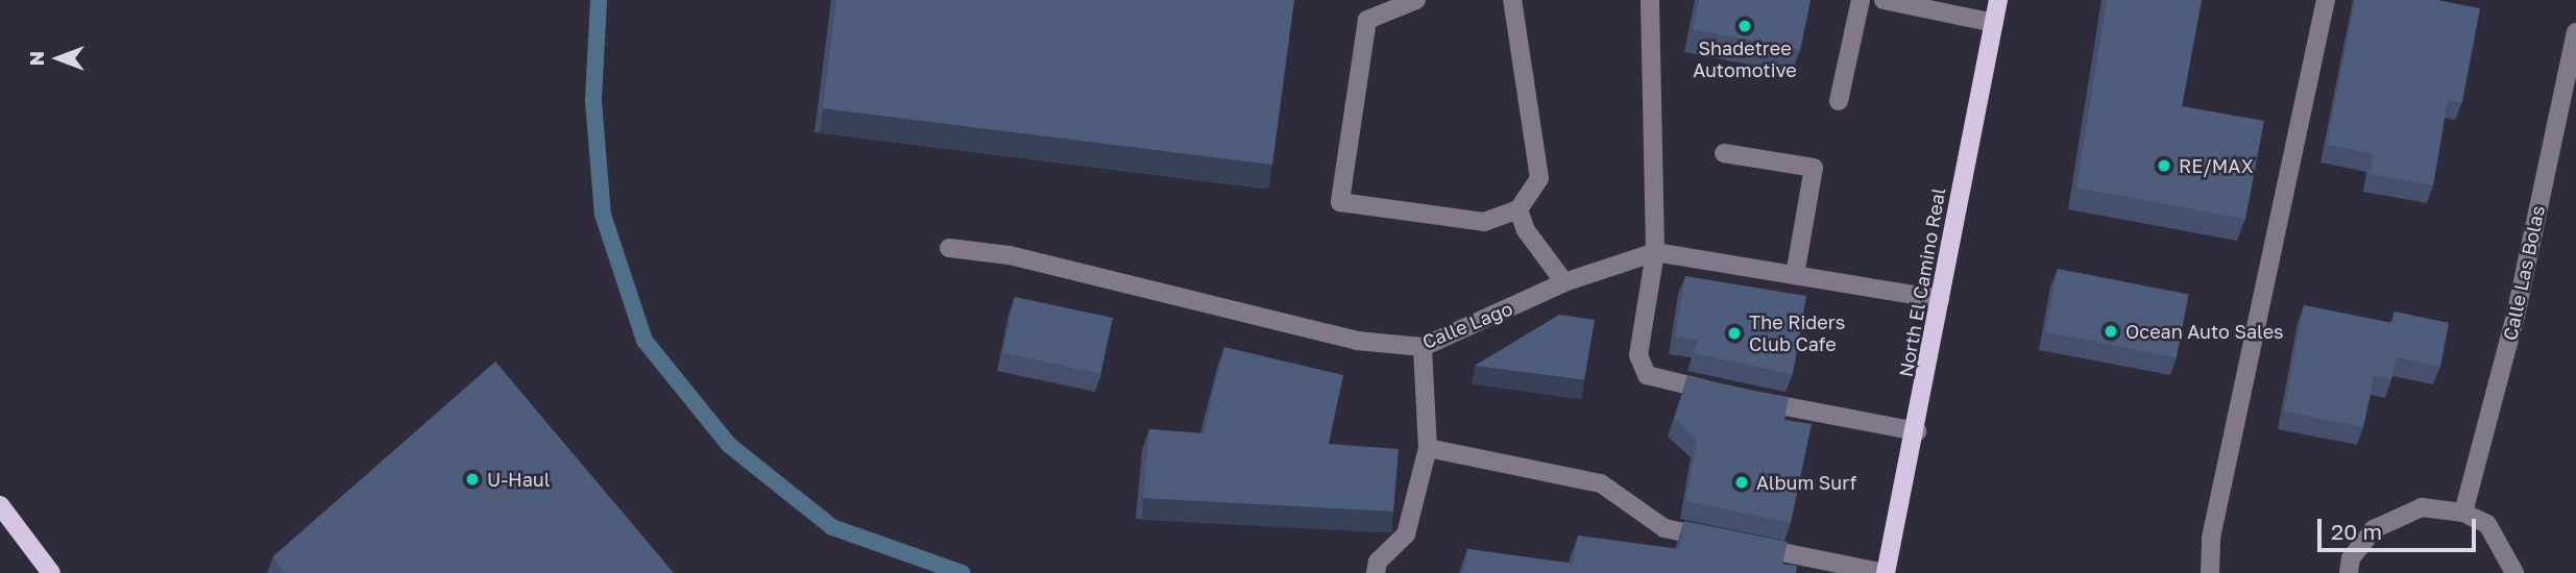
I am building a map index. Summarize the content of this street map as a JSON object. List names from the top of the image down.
{
  "streets": {
    "main road": ["North El Camino Real"],
    "street": ["Calle Las Bolas", "Calle Lago"]
  },
  "crossings": [
    ["North El Camino Real", "Calle Lago"]
  ],
  "places": [
    "Shadetree Automotive",
    "RE/MAX",
    "Ocean Auto Sales",
    "The Riders Club Cafe",
    "U-Haul",
    "Album Surf"
  ],
  "scale_bar": "20 m",
  "north": "left"
}
